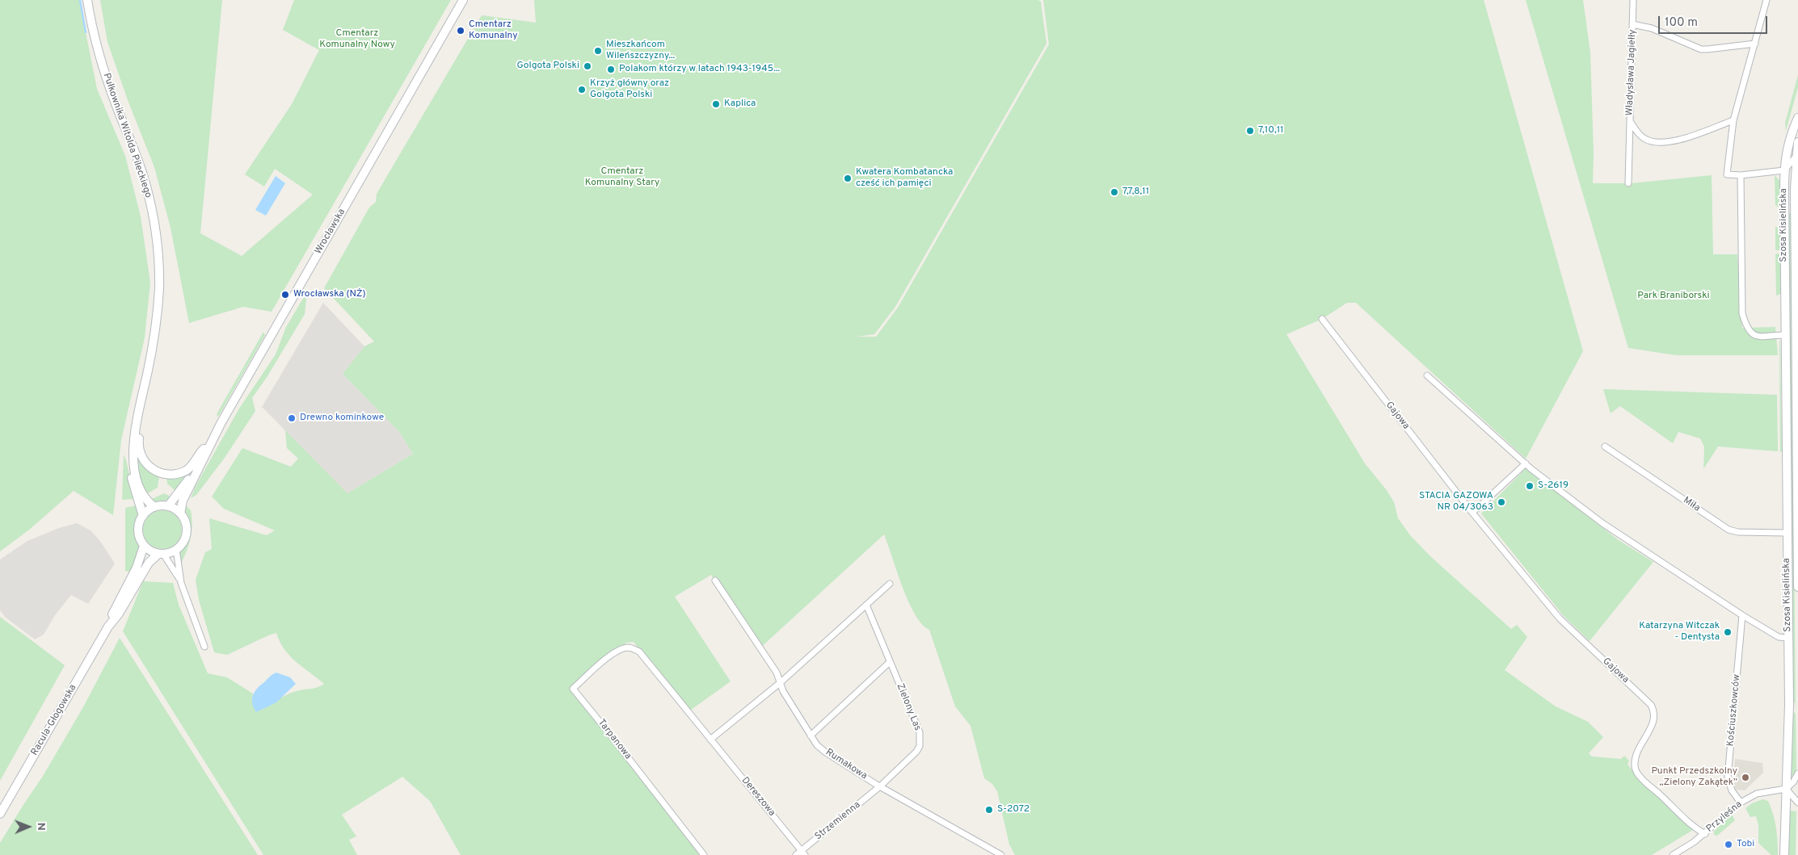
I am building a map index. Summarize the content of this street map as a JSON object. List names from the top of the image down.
{
  "streets": {
    "street": [
      "Władysława Jagiełły",
      "Pułkownika Witolda Pileckiego",
      "Szosa Kisielińska",
      "Wrocławska",
      "Gajowa",
      "Miła",
      "Zielony Las",
      "Kościuszkowców",
      "Racula-Głogowska",
      "Tarpanowa",
      "Rumakowa",
      "Dereszowa",
      "Przyleśna",
      "Strzemienna"
    ]
  },
  "crossings": [
    ["Pułkownika Witolda Pileckiego", "Wrocławska"],
    ["Pułkownika Witolda Pileckiego", "Racula-Głogowska"],
    ["Szosa Kisielińska", "Miła"],
    ["Szosa Kisielińska", "Przyleśna"],
    ["Wrocławska", "Racula-Głogowska"],
    ["Gajowa", "Przyleśna"],
    ["Zielony Las", "Rumakowa"],
    ["Zielony Las", "Strzemienna"],
    ["Kościuszkowców", "Przyleśna"],
    ["Tarpanowa", "Dereszowa"],
    ["Rumakowa", "Strzemienna"],
    ["Dereszowa", "Strzemienna"]
  ],
  "parks": ["Cmentarz Komunalny Nowy", "Cmentarz Komunalny Stary", "Park Braniborski"],
  "places": [
    "Cmentarz Komunalny",
    "Mieszkańcom Wileńszczyzny...",
    "Golgota Polski",
    "Polakom którzy w latach 1943-1945...",
    "Krzyż główny oraz Golgota Polski",
    "Kaplica",
    "7,10,11",
    "Kwatera Kombatancka cześć ich pamięci",
    "7,7,8,11",
    "Wrocławska (NŻ)",
    "Drewno kominkowe",
    "S-2619",
    "STACIA GAZOWA NR 04/3063",
    "Katarzyna Witczak - Dentysta",
    "Punkt Przedszkolny „Zielony Zakątek”",
    "S-2072",
    "Tobi"
  ],
  "scale_bar": "100 m",
  "north": "right"
}
